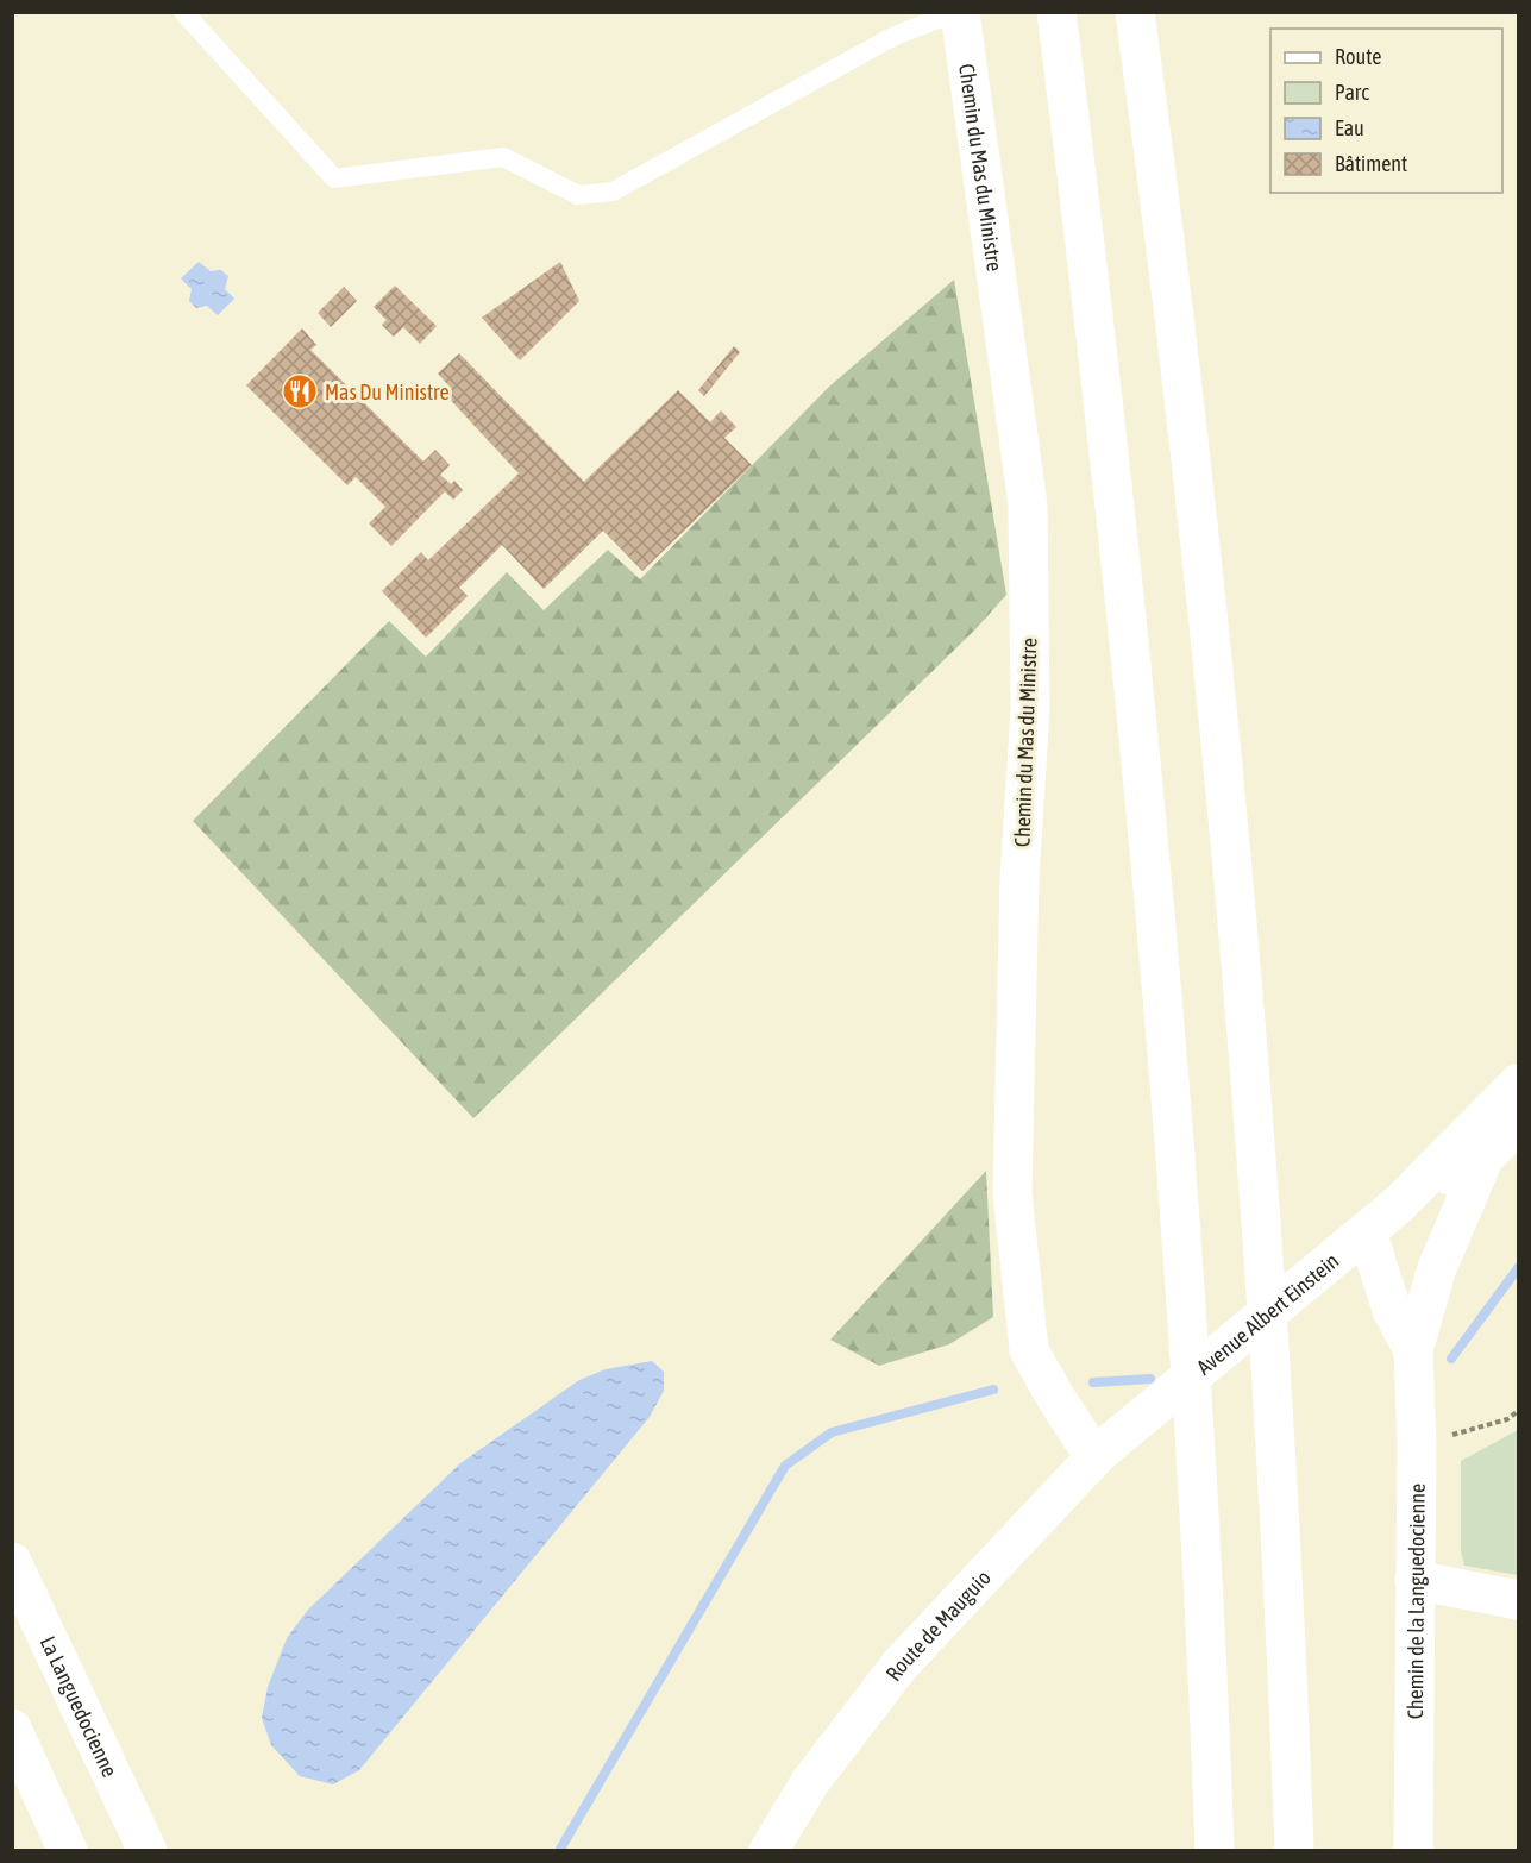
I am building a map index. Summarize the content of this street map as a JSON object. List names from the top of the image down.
{
  "streets": {
    "main road": [
      "Chemin du Mas du Ministre",
      "Avenue Albert Einstein",
      "Chemin de la Languedocienne",
      "Route de Mauguio",
      "La Languedocienne"
    ]
  },
  "crossings": [
    ["Chemin du Mas du Ministre", "Route de Mauguio"],
    ["Avenue Albert Einstein", "Chemin de la Languedocienne"],
    ["Avenue Albert Einstein", "Route de Mauguio"]
  ],
  "places": {
    "restaurant": ["Mas Du Ministre"]
  },
  "legend": [
    "Route",
    "Parc",
    "Eau",
    "Bâtiment"
  ]
}
